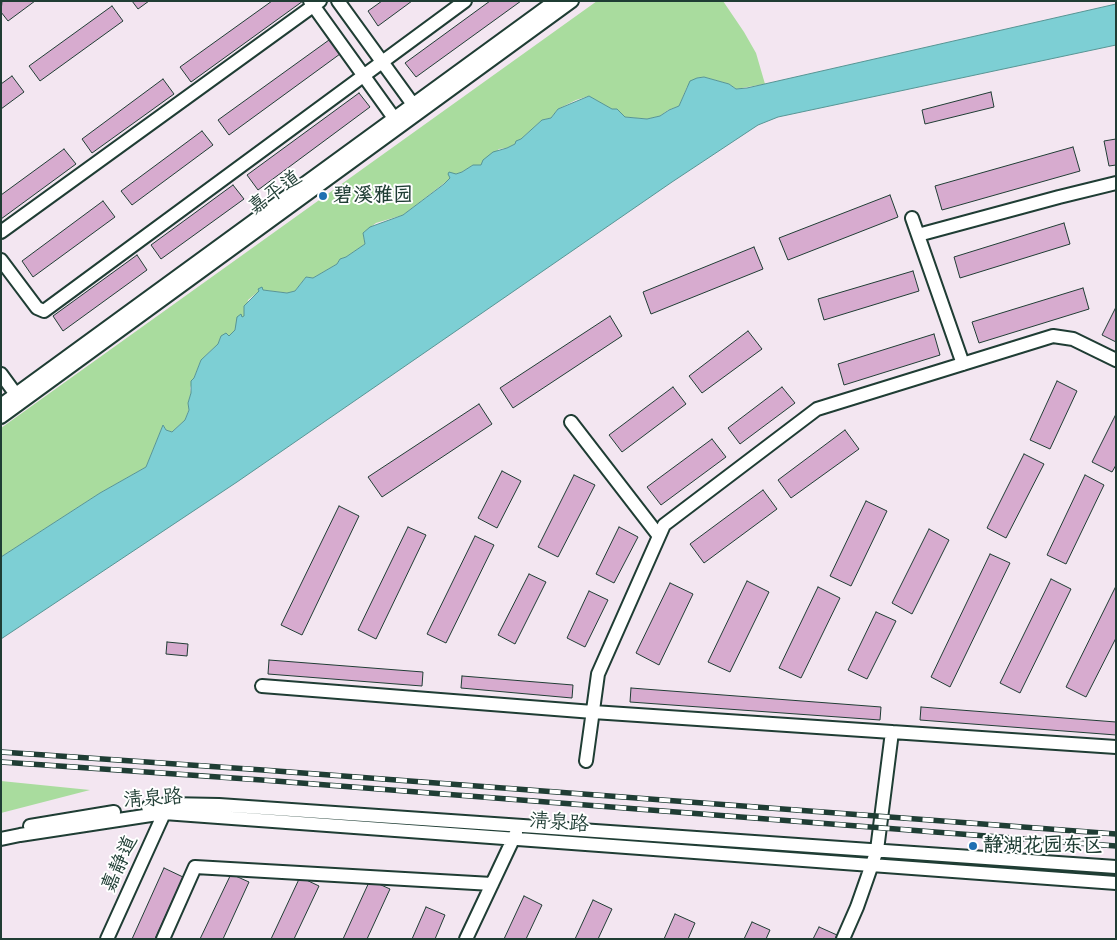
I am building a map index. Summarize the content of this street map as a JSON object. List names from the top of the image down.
{
  "streets": {
    "street": ["嘉平道", "清泉路", "嘉静道"]
  },
  "crossings": [
    ["清泉路", "嘉静道"]
  ],
  "places": ["碧溪雅园", "静湖花园东区"]
}
